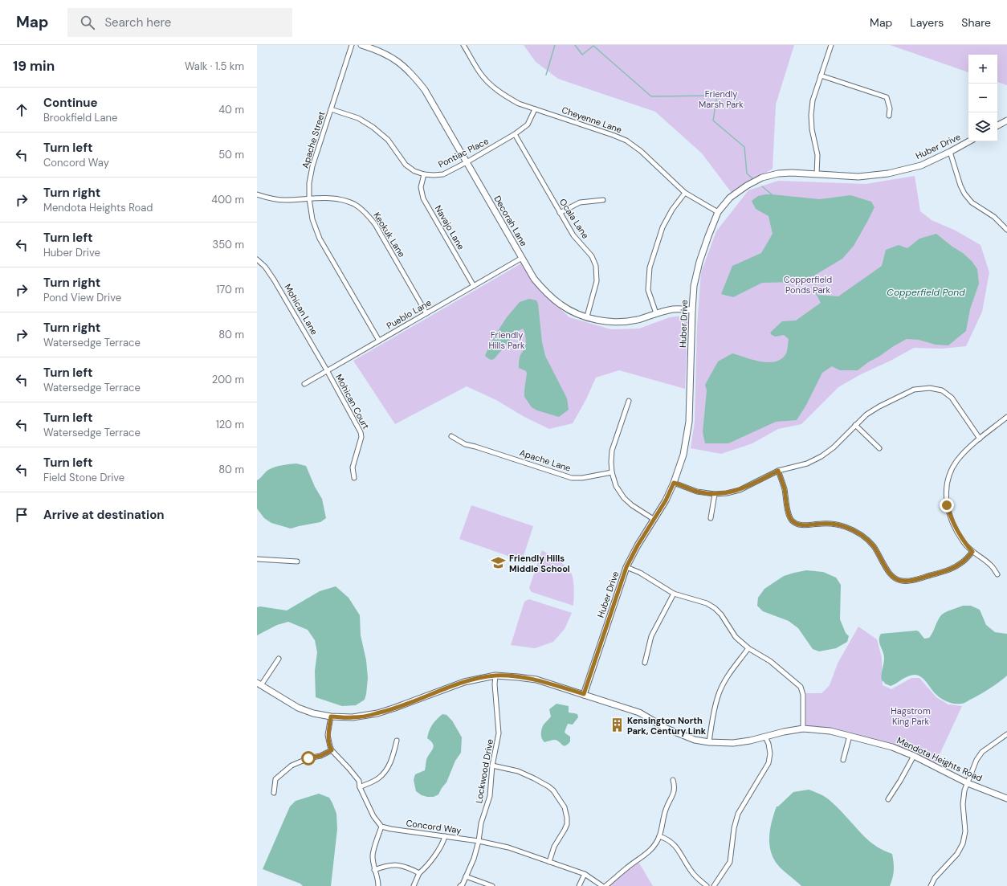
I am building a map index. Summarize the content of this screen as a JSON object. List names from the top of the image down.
{
  "streets": {
    "street": [
      "Cheyenne Lane",
      "Apache Street",
      "Huber Drive",
      "Pontiac Place",
      "Ocala Lane",
      "Decorah Lane",
      "Navajo Lane",
      "Keokuk Lane",
      "Mohican Lane",
      "Pueblo Lane",
      "Mohican Court",
      "Apache Lane",
      "Mendota Heights Road",
      "Lockwood Drive",
      "Concord Way"
    ]
  },
  "crossings": [
    ["Cheyenne Lane", "Huber Drive"],
    ["Cheyenne Lane", "Pontiac Place"],
    ["Apache Street", "Pontiac Place"],
    ["Apache Street", "Keokuk Lane"],
    ["Apache Street", "Pueblo Lane"],
    ["Huber Drive", "Decorah Lane"],
    ["Huber Drive", "Mendota Heights Road"],
    ["Pontiac Place", "Ocala Lane"],
    ["Pontiac Place", "Decorah Lane"],
    ["Pontiac Place", "Navajo Lane"],
    ["Ocala Lane", "Decorah Lane"],
    ["Decorah Lane", "Pueblo Lane"],
    ["Navajo Lane", "Pueblo Lane"],
    ["Keokuk Lane", "Pueblo Lane"],
    ["Mohican Lane", "Pueblo Lane"],
    ["Mohican Lane", "Mohican Court"],
    ["Pueblo Lane", "Mohican Court"],
    ["Mendota Heights Road", "Lockwood Drive"],
    ["Lockwood Drive", "Concord Way"]
  ],
  "water": ["Copperfield Pond"],
  "parks": [
    "Friendly Marsh Park",
    "Copperfield Ponds Park",
    "Friendly Hills Park",
    "Hagstrom King Park"
  ],
  "places": {
    "school or university": ["Friendly Hills Middle School"],
    "building": ["Kensington North Park, Century Link"]
  },
  "page": {
    "header": "Map",
    "search": "Search here",
    "nav": ["Map", "Layers", "Share"],
    "heading": ["19 min", "Walk · 1.5 km"],
    "map_buttons": ["+", "−"],
    "list": [
      ["Continue", "Brookfield Lane", "40 m"],
      ["Turn left", "Concord Way", "50 m"],
      ["Turn right", "Mendota Heights Road", "400 m"],
      ["Turn left", "Huber Drive", "350 m"],
      ["Turn right", "Pond View Drive", "170 m"],
      ["Turn right", "Watersedge Terrace", "80 m"],
      ["Turn left", "Watersedge Terrace", "200 m"],
      ["Turn left", "Watersedge Terrace", "120 m"],
      ["Turn left", "Field Stone Drive", "80 m"],
      "Arrive at destination"
    ]
  }
}
